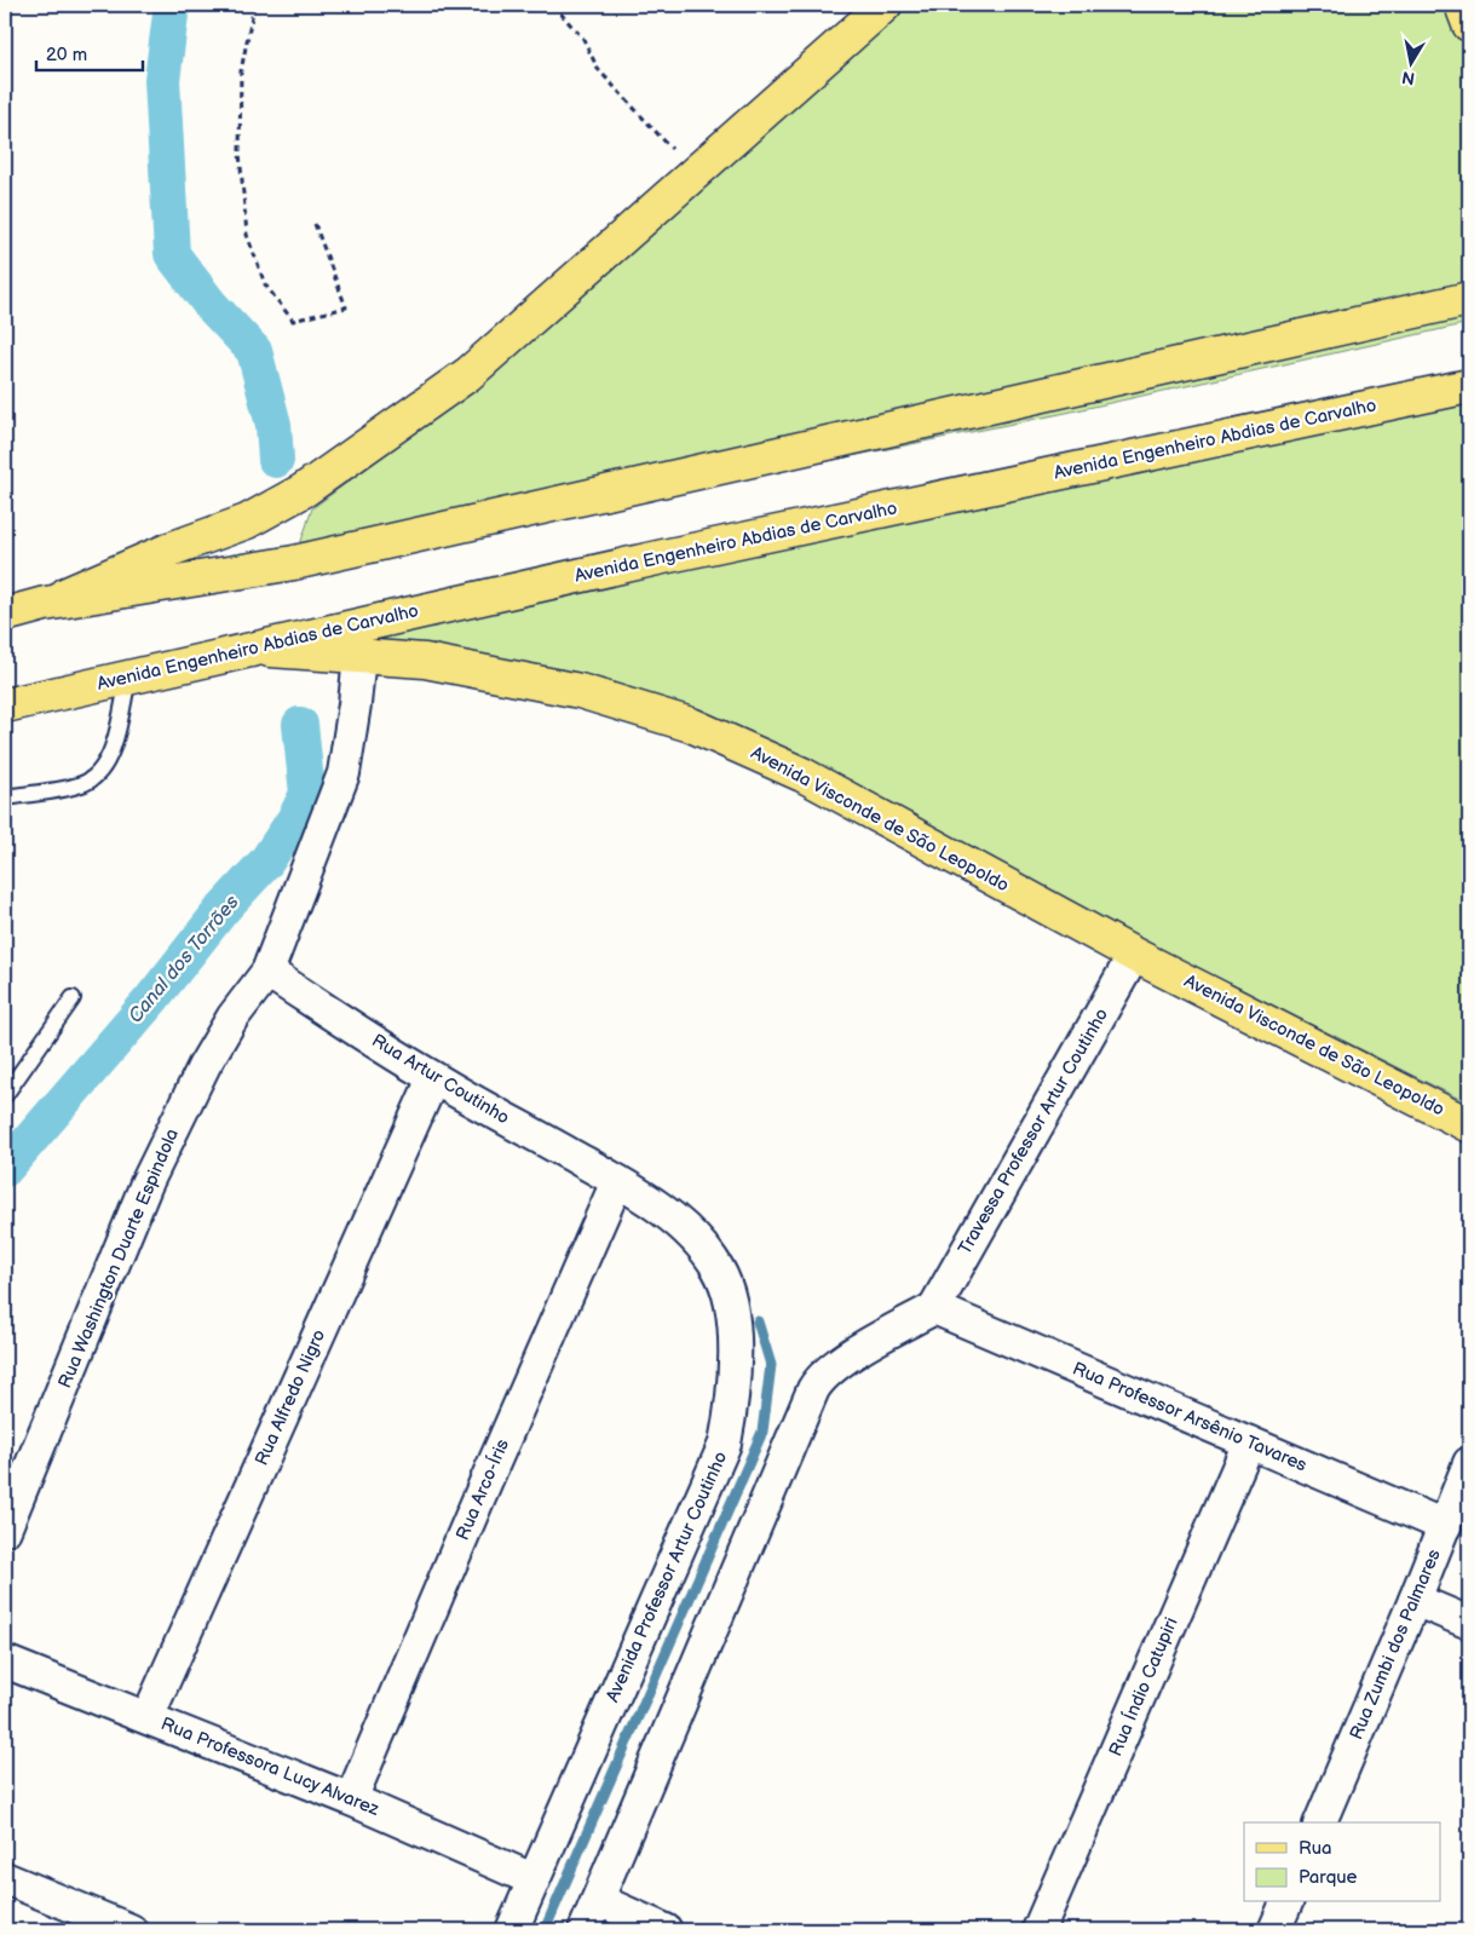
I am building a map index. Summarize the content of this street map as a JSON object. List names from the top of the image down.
{
  "streets": {
    "main road": ["Avenida Engenheiro Abdias de Carvalho", "Avenida Visconde de São Leopoldo"],
    "street": [
      "Rua Artur Coutinho",
      "Travessa Professor Artur Coutinho",
      "Rua Washington Duarte Espindola",
      "Rua Alfredo Nigro",
      "Rua Professor Arsênio Tavares",
      "Rua Arco-Íris",
      "Avenida Professor Artur Coutinho",
      "Rua Zumbi dos Palmares",
      "Rua Índio Catupiri",
      "Rua Professora Lucy Alvarez"
    ]
  },
  "crossings": [
    ["Avenida Engenheiro Abdias de Carvalho", "Avenida Visconde de São Leopoldo"],
    ["Avenida Visconde de São Leopoldo", "Travessa Professor Artur Coutinho"],
    ["Avenida Visconde de São Leopoldo", "Rua Washington Duarte Espindola"],
    ["Rua Artur Coutinho", "Rua Washington Duarte Espindola"],
    ["Rua Artur Coutinho", "Rua Alfredo Nigro"],
    ["Rua Artur Coutinho", "Rua Arco-Íris"],
    ["Rua Artur Coutinho", "Avenida Professor Artur Coutinho"],
    ["Travessa Professor Artur Coutinho", "Rua Professor Arsênio Tavares"],
    ["Rua Alfredo Nigro", "Rua Professora Lucy Alvarez"],
    ["Rua Professor Arsênio Tavares", "Rua Zumbi dos Palmares"],
    ["Rua Professor Arsênio Tavares", "Rua Índio Catupiri"],
    ["Rua Arco-Íris", "Avenida Professor Artur Coutinho"],
    ["Rua Arco-Íris", "Rua Professora Lucy Alvarez"],
    ["Avenida Professor Artur Coutinho", "Rua Professora Lucy Alvarez"]
  ],
  "water": ["Canal dos Torrões"],
  "legend": ["Rua", "Parque"],
  "scale_bar": "20 m",
  "north": "bottom"
}
